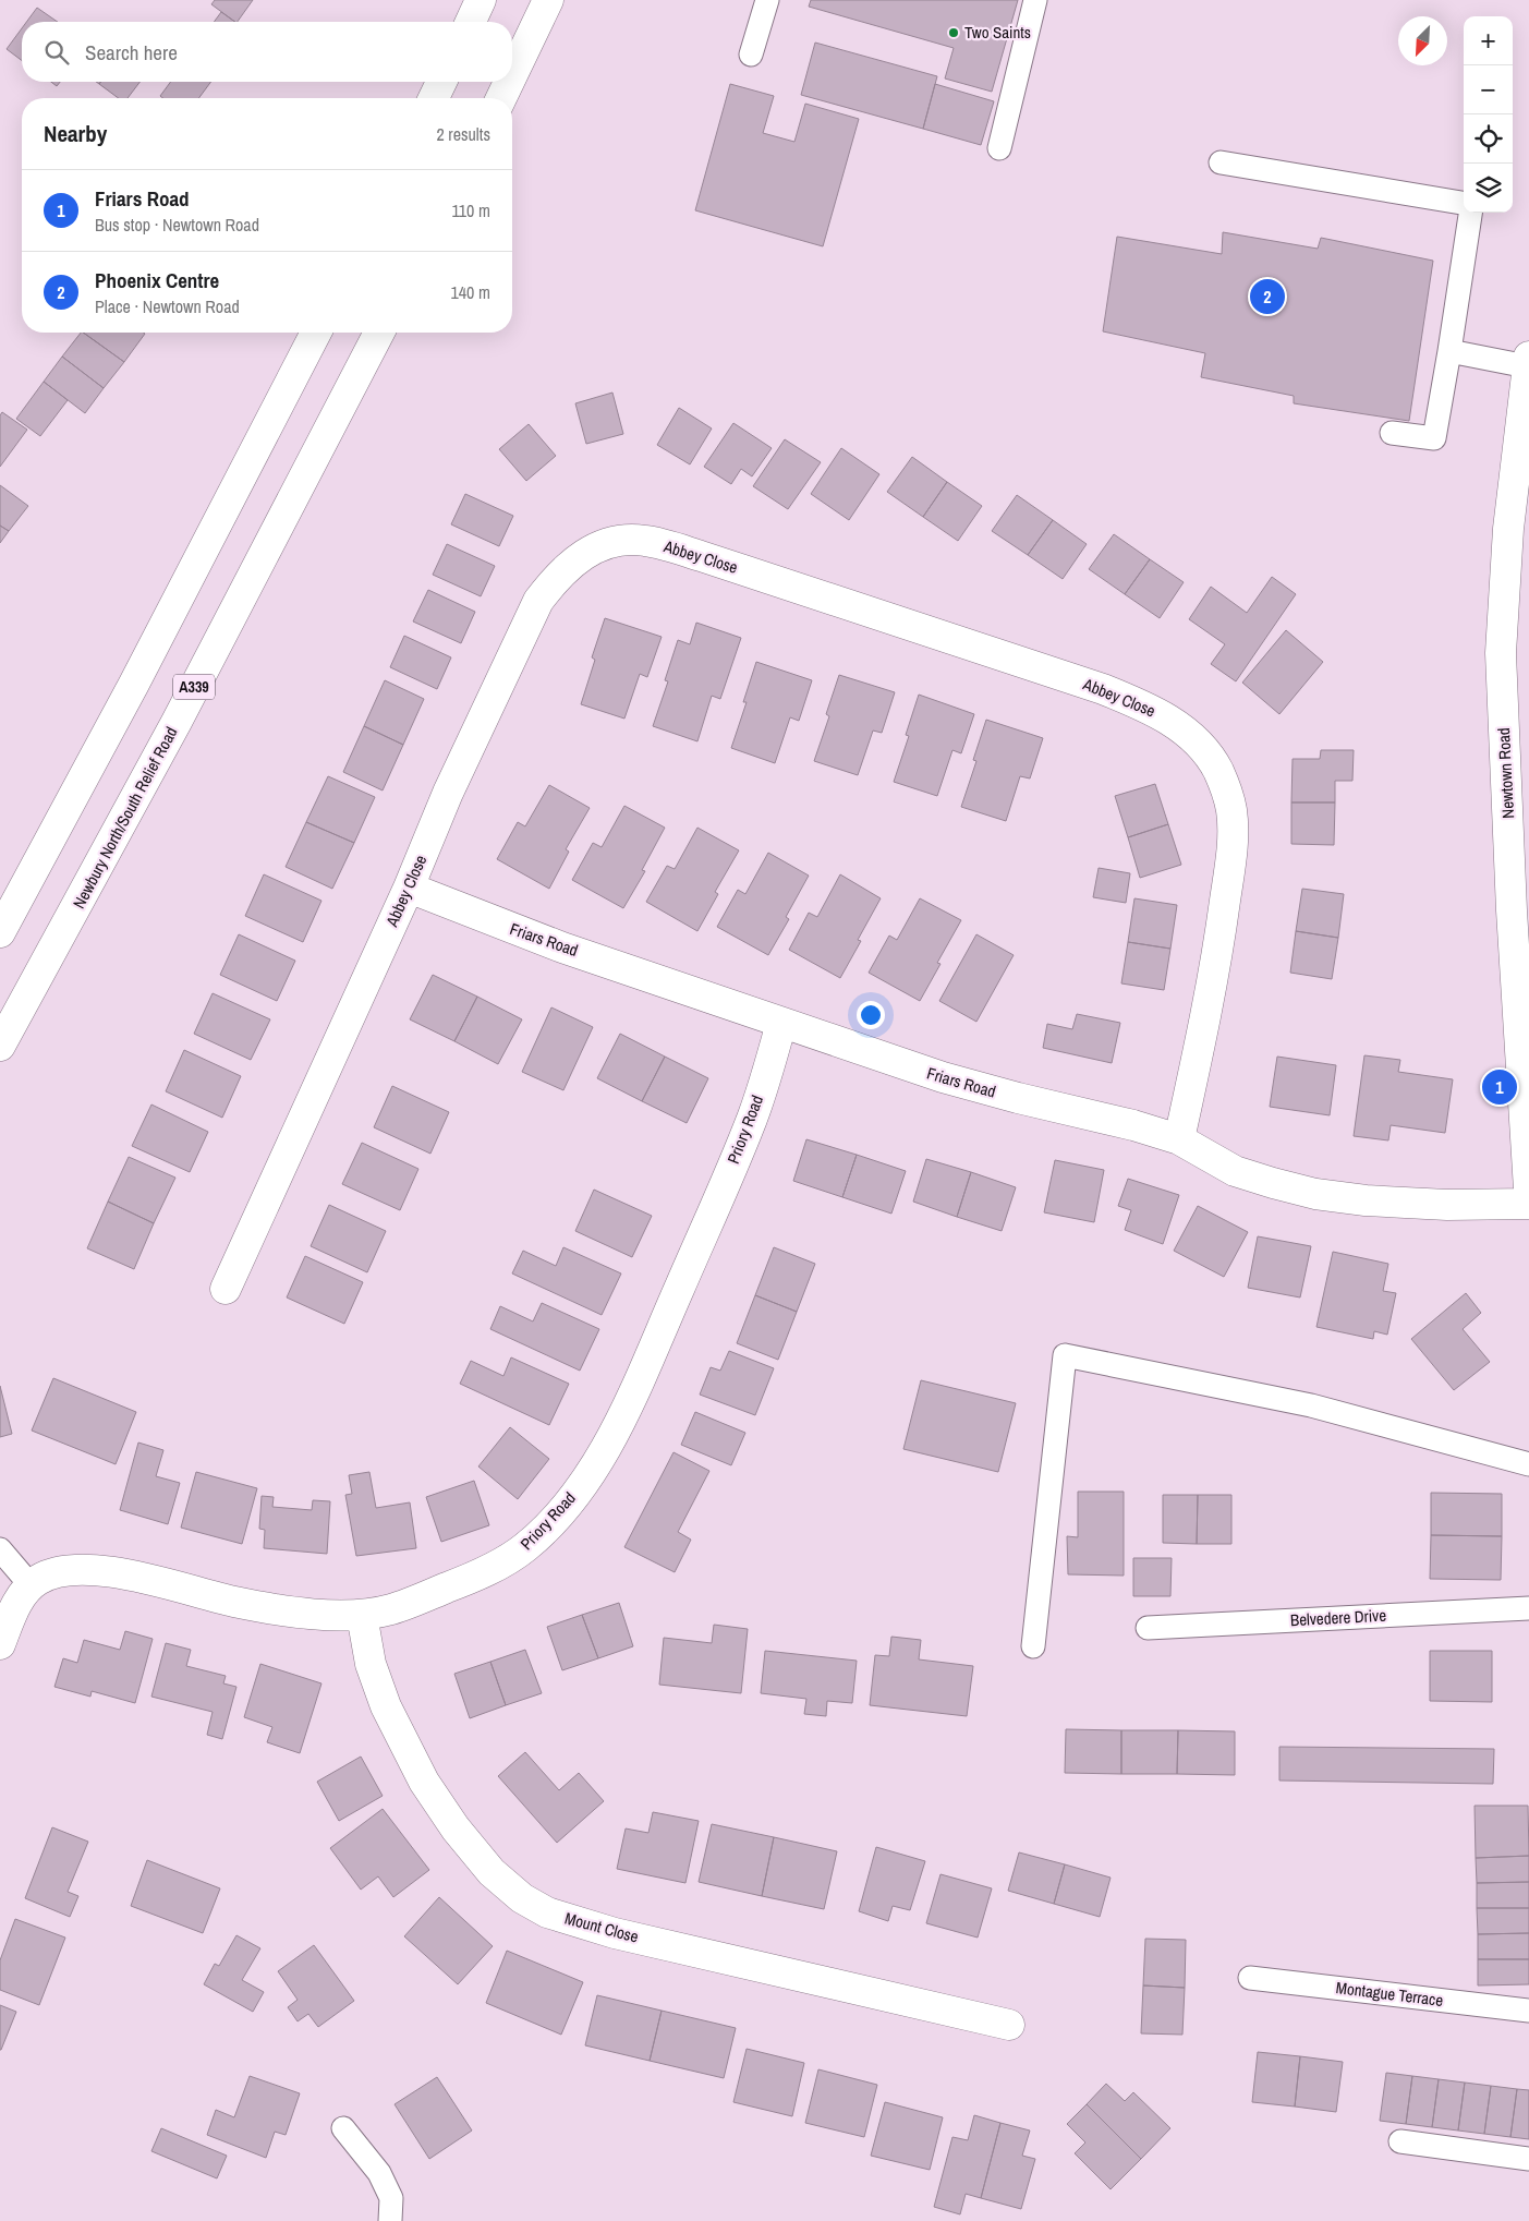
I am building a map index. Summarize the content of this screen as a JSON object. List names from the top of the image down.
{
  "streets": {
    "main road": [
      "Abbey Close",
      "A339",
      "Newtown Road",
      "Newbury North/South Relief Road",
      "Friars Road",
      "Priory Road",
      "Mount Close"
    ],
    "lane": ["Belvedere Drive", "Montague Terrace"]
  },
  "crossings": [
    ["Abbey Close", "Friars Road"],
    ["Friars Road", "Priory Road"],
    ["Priory Road", "Mount Close"]
  ],
  "places": ["Two Saints"],
  "north": "bottom left",
  "page": {
    "map_buttons": ["+", "−"],
    "search": "Search here",
    "heading": ["Nearby", "2 results"],
    "list": [
      {
        "mark": "1",
        "name": "Friars Road",
        "note": "Bus stop · Newtown Road",
        "value": "110 m"
      },
      {
        "mark": "2",
        "name": "Phoenix Centre",
        "note": "Place · Newtown Road",
        "value": "140 m"
      }
    ],
    "pins": ["2", "1"]
  }
}
